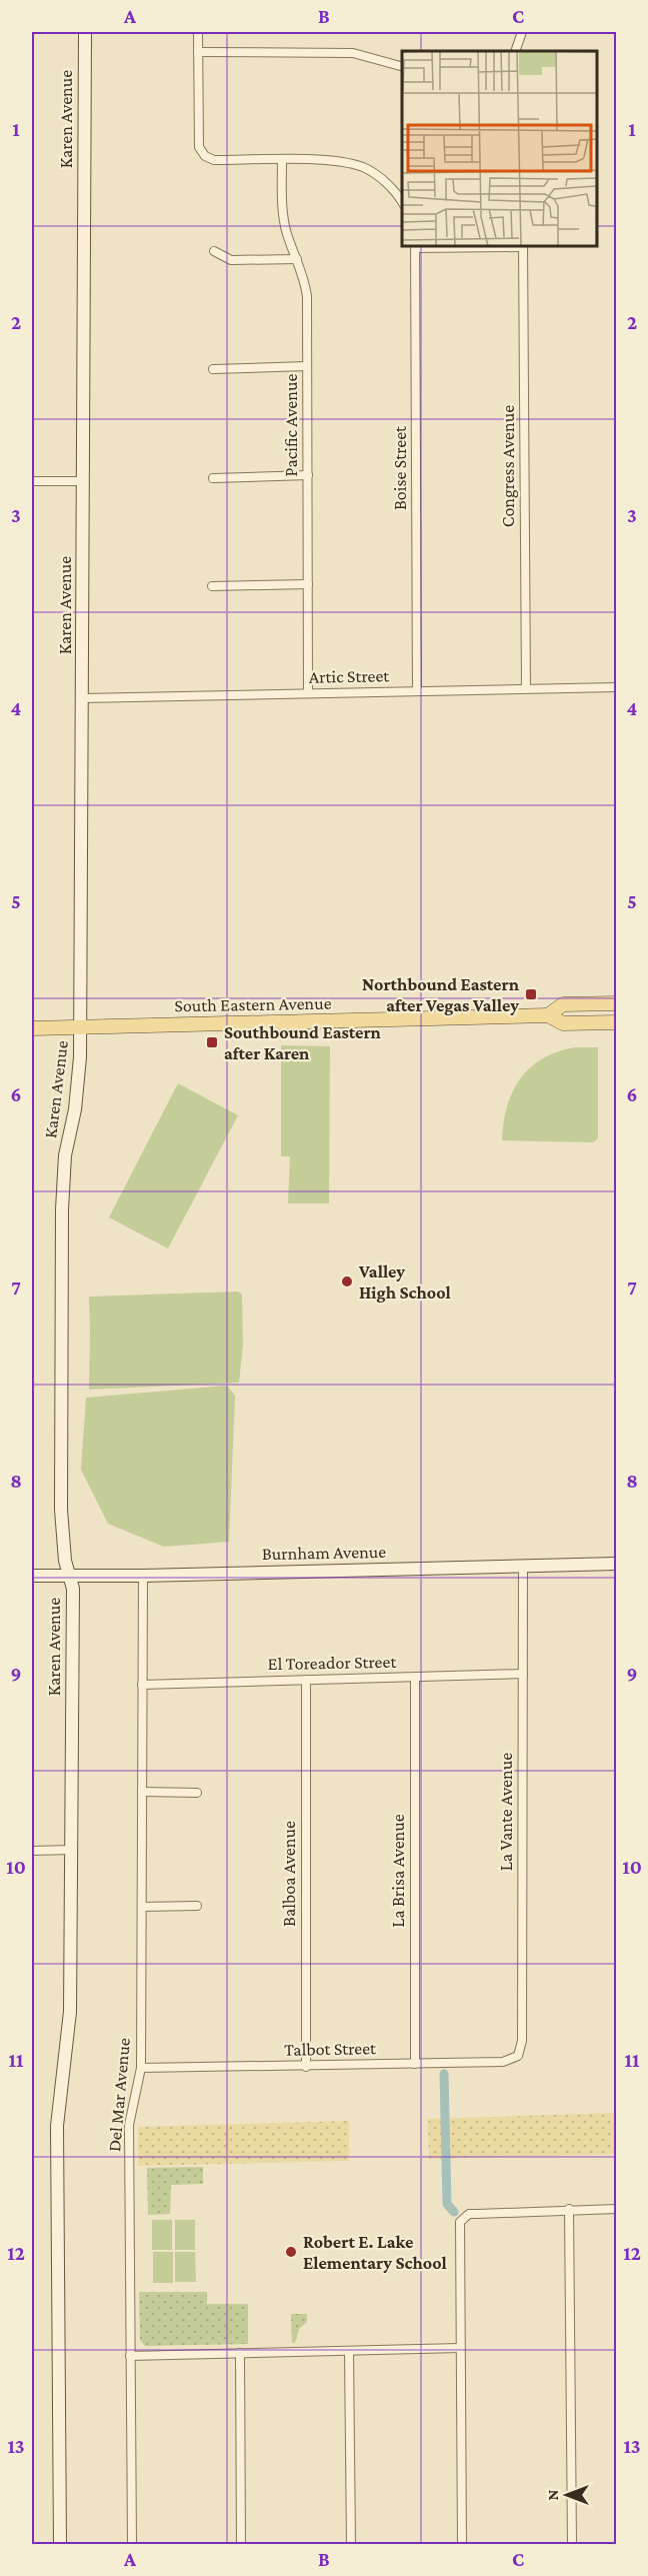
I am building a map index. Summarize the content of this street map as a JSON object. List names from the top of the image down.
{
  "streets": {
    "main road": ["South Eastern Avenue"],
    "street": [
      "Karen Avenue",
      "Pacific Avenue",
      "Congress Avenue",
      "Boise Street",
      "Artic Street",
      "Burnham Avenue",
      "El Toreador Street",
      "La Vante Avenue",
      "La Brisa Avenue",
      "Balboa Avenue",
      "Talbot Street",
      "Del Mar Avenue"
    ]
  },
  "crossings": [
    ["Karen Avenue", "Artic Street"],
    ["Karen Avenue", "South Eastern Avenue"],
    ["Karen Avenue", "Burnham Avenue"],
    ["Pacific Avenue", "Artic Street"],
    ["Congress Avenue", "Artic Street"],
    ["Boise Street", "Artic Street"],
    ["Burnham Avenue", "La Vante Avenue"],
    ["Burnham Avenue", "Del Mar Avenue"],
    ["El Toreador Street", "La Vante Avenue"],
    ["El Toreador Street", "La Brisa Avenue"],
    ["El Toreador Street", "Balboa Avenue"],
    ["El Toreador Street", "Del Mar Avenue"],
    ["La Vante Avenue", "Talbot Street"],
    ["La Brisa Avenue", "Talbot Street"],
    ["Balboa Avenue", "Talbot Street"],
    ["Talbot Street", "Del Mar Avenue"]
  ],
  "places": {
    "transit": ["Northbound Eastern after Vegas Valley", "Southbound Eastern after Karen"],
    "other": ["Valley High School", "Robert E. Lake Elementary School"]
  },
  "north": "left",
  "grid": {
    "columns": ["A", "B", "C"],
    "rows": [
      "1",
      "2",
      "3",
      "4",
      "5",
      "6",
      "7",
      "8",
      "9",
      "10",
      "11",
      "12",
      "13"
    ]
  }
}
